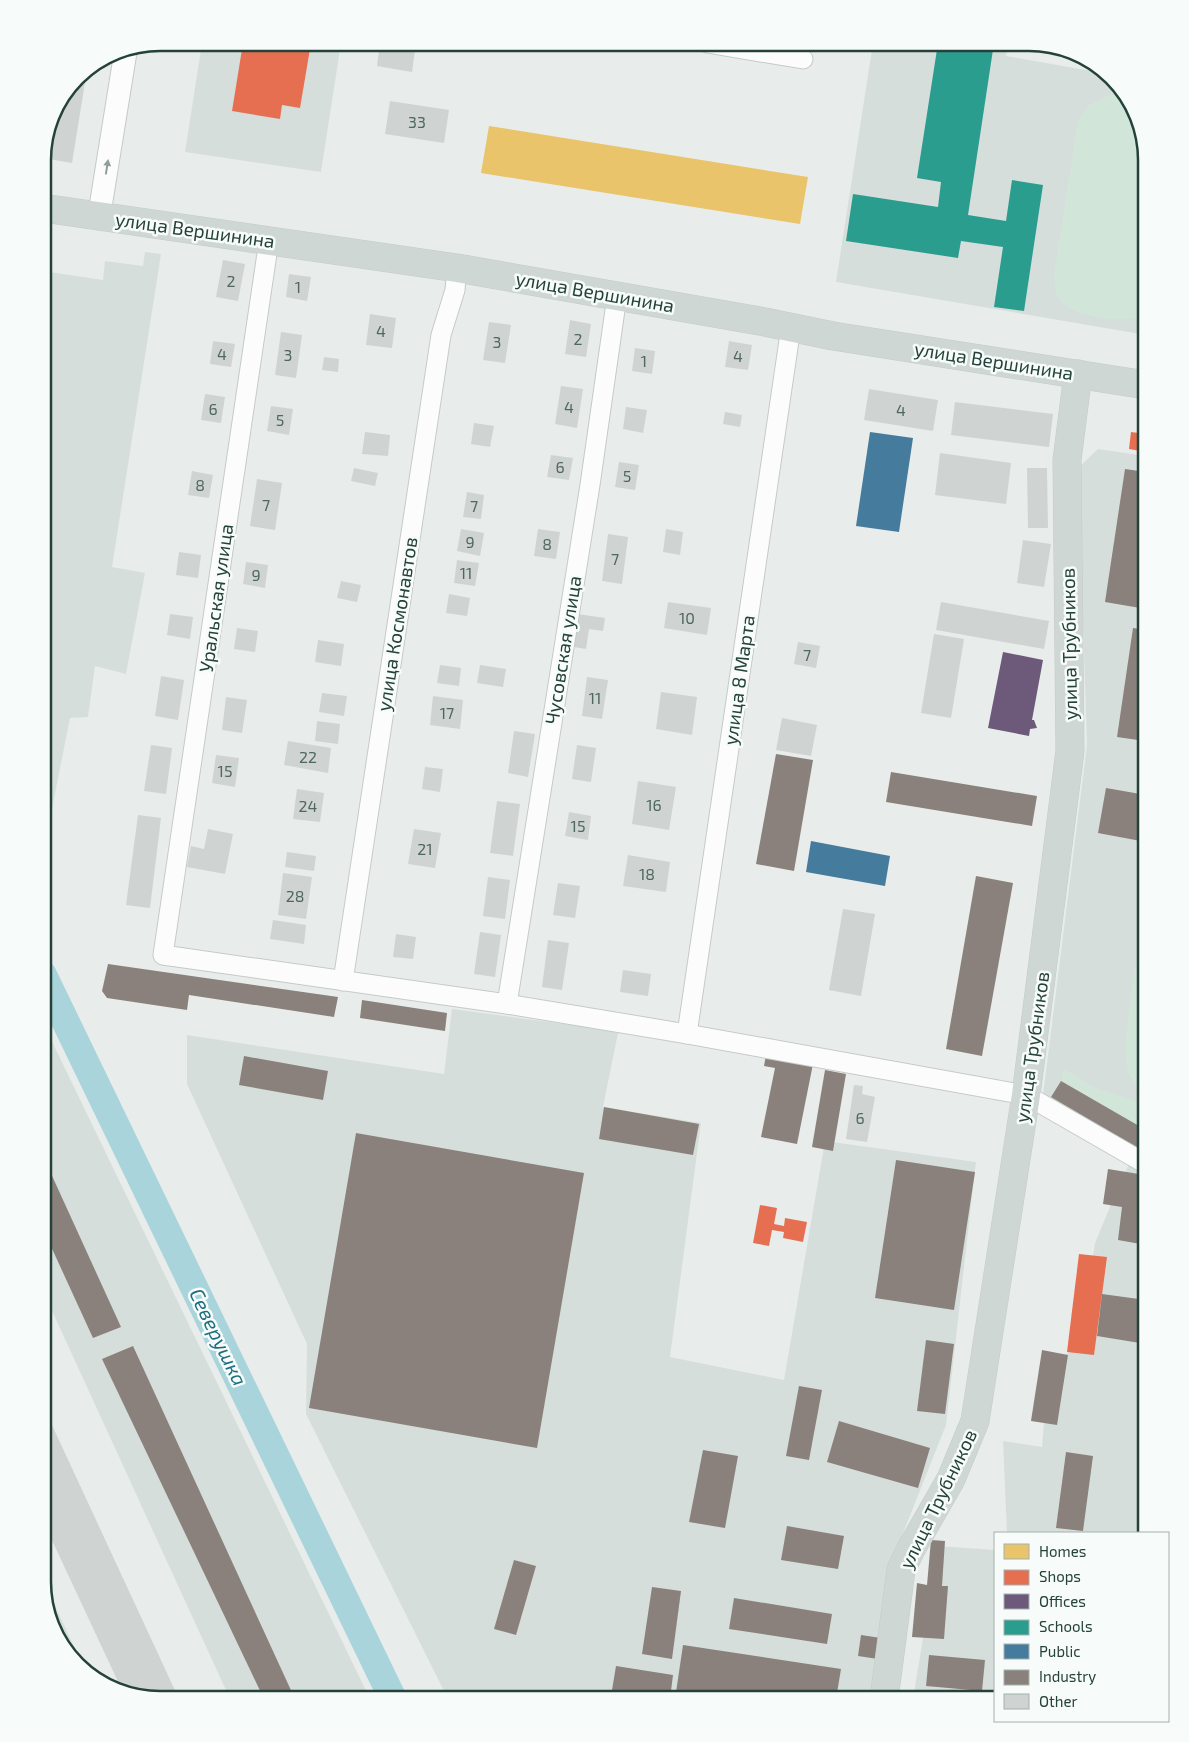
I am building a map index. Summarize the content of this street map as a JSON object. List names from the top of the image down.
{
  "streets": {
    "main road": ["улица Вершинина", "улица Трубников"],
    "street": [
      "Уральская улица",
      "улица Космонавтов",
      "Чусовская улица",
      "улица 8 Марта"
    ]
  },
  "crossings": [
    ["улица Вершинина", "Уральская улица"],
    ["улица Вершинина", "улица Космонавтов"],
    ["улица Вершинина", "улица Трубников"],
    ["улица Вершинина", "Чусовская улица"],
    ["улица Вершинина", "улица 8 Марта"],
    ["Уральская улица", "улица Космонавтов"]
  ],
  "water": ["Северушка"],
  "house_numbers": [
    "33",
    "2",
    "1",
    "4",
    "2",
    "3",
    "4",
    "3",
    "4",
    "1",
    "4",
    "6",
    "4",
    "5",
    "6",
    "5",
    "8",
    "7",
    "7",
    "9",
    "8",
    "7",
    "11",
    "9",
    "10",
    "7",
    "11",
    "17",
    "22",
    "15",
    "16",
    "24",
    "15",
    "21",
    "18",
    "28",
    "6"
  ],
  "legend": [
    "Homes",
    "Shops",
    "Offices",
    "Schools",
    "Public",
    "Industry",
    "Other"
  ]
}
